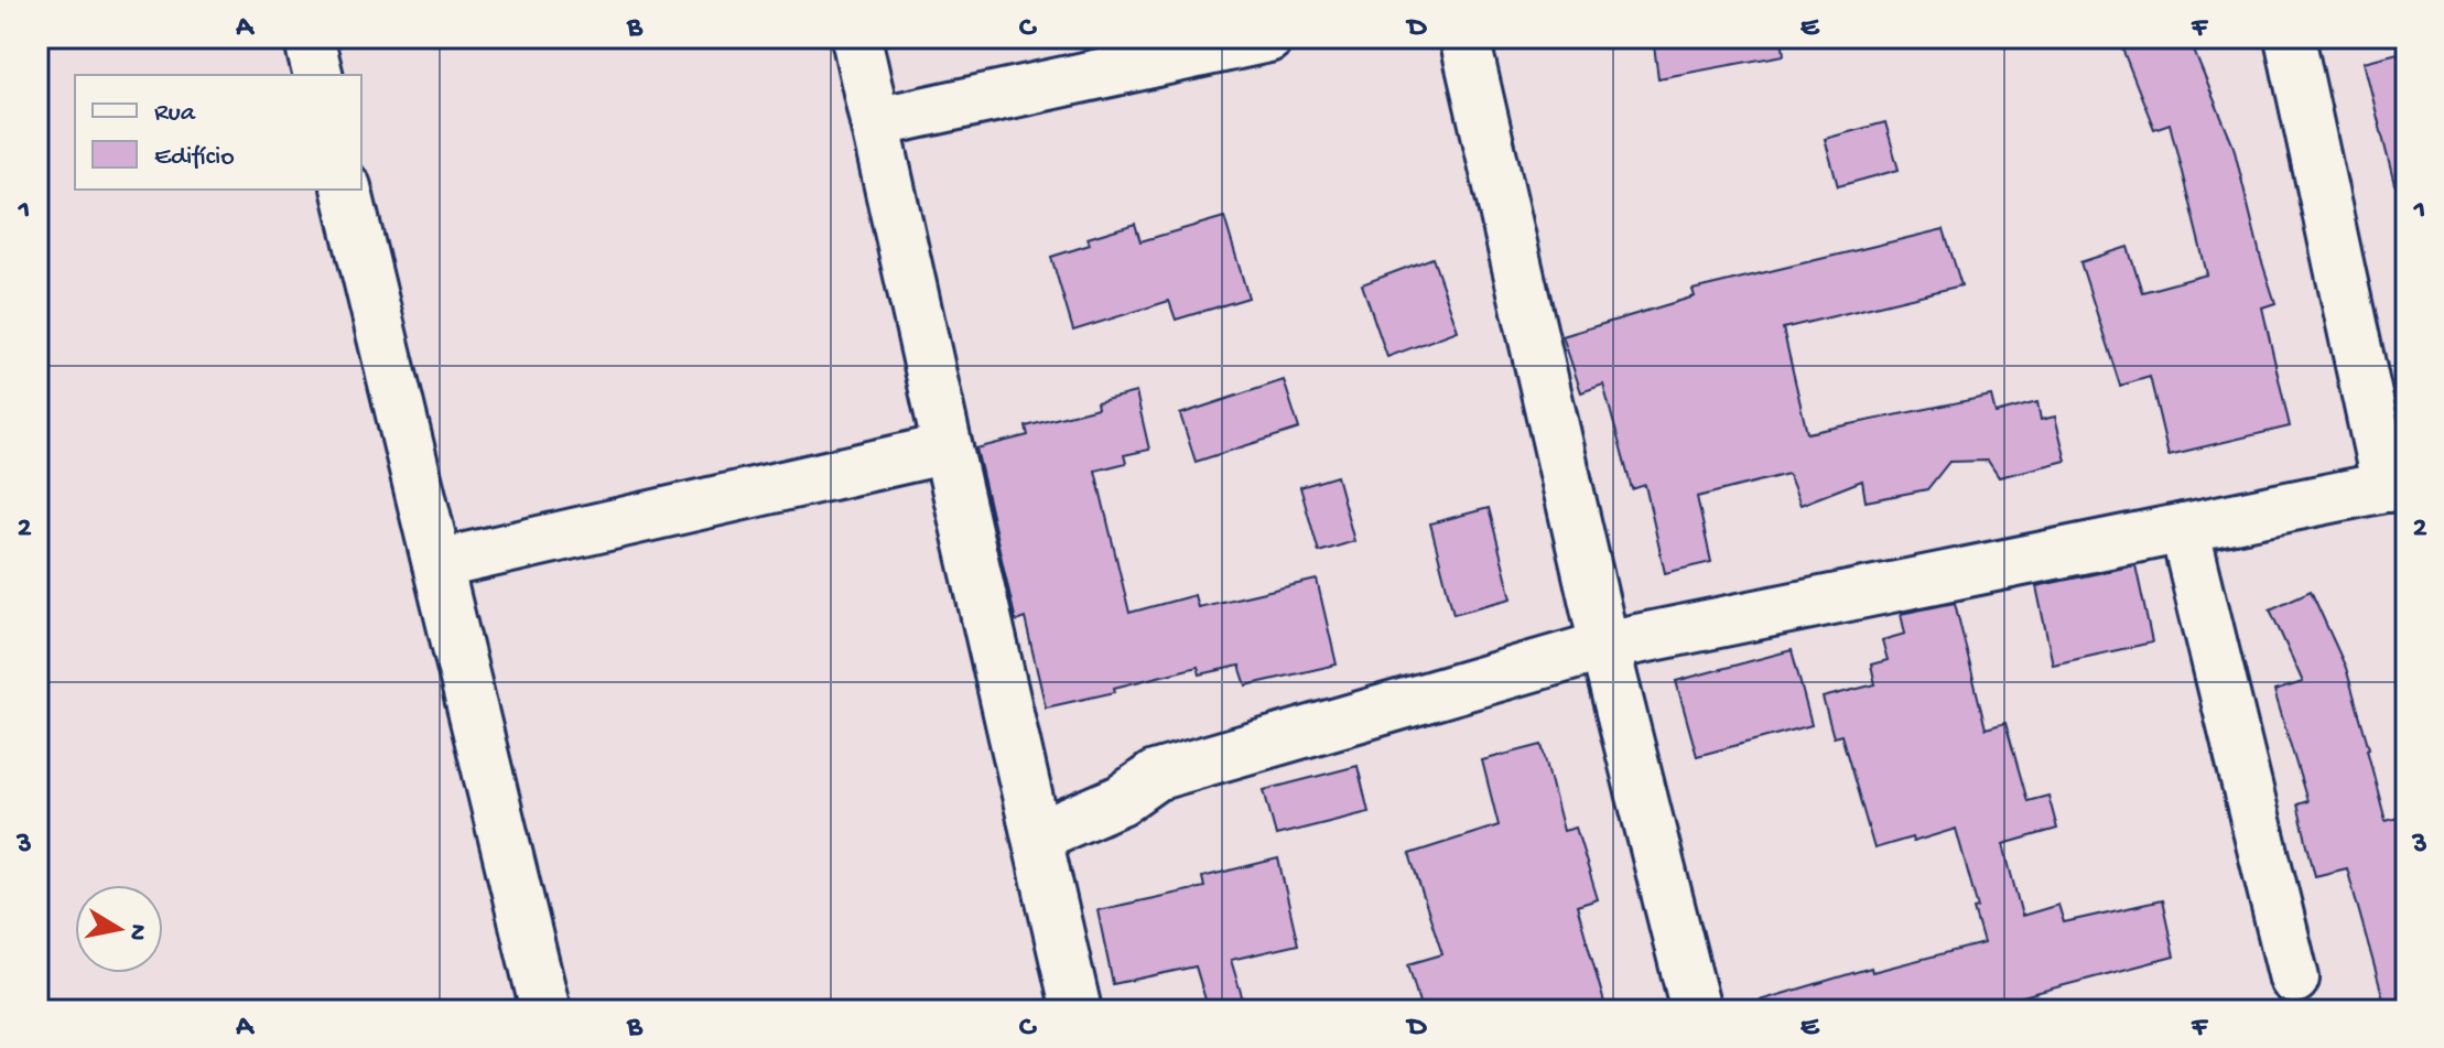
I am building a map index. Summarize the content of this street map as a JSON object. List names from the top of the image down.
{
  "legend": ["Rua", "Edifício"],
  "north": "right",
  "grid": {
    "columns": [
      "A",
      "B",
      "C",
      "D",
      "E",
      "F"
    ],
    "rows": ["1", "2", "3"]
  }
}
